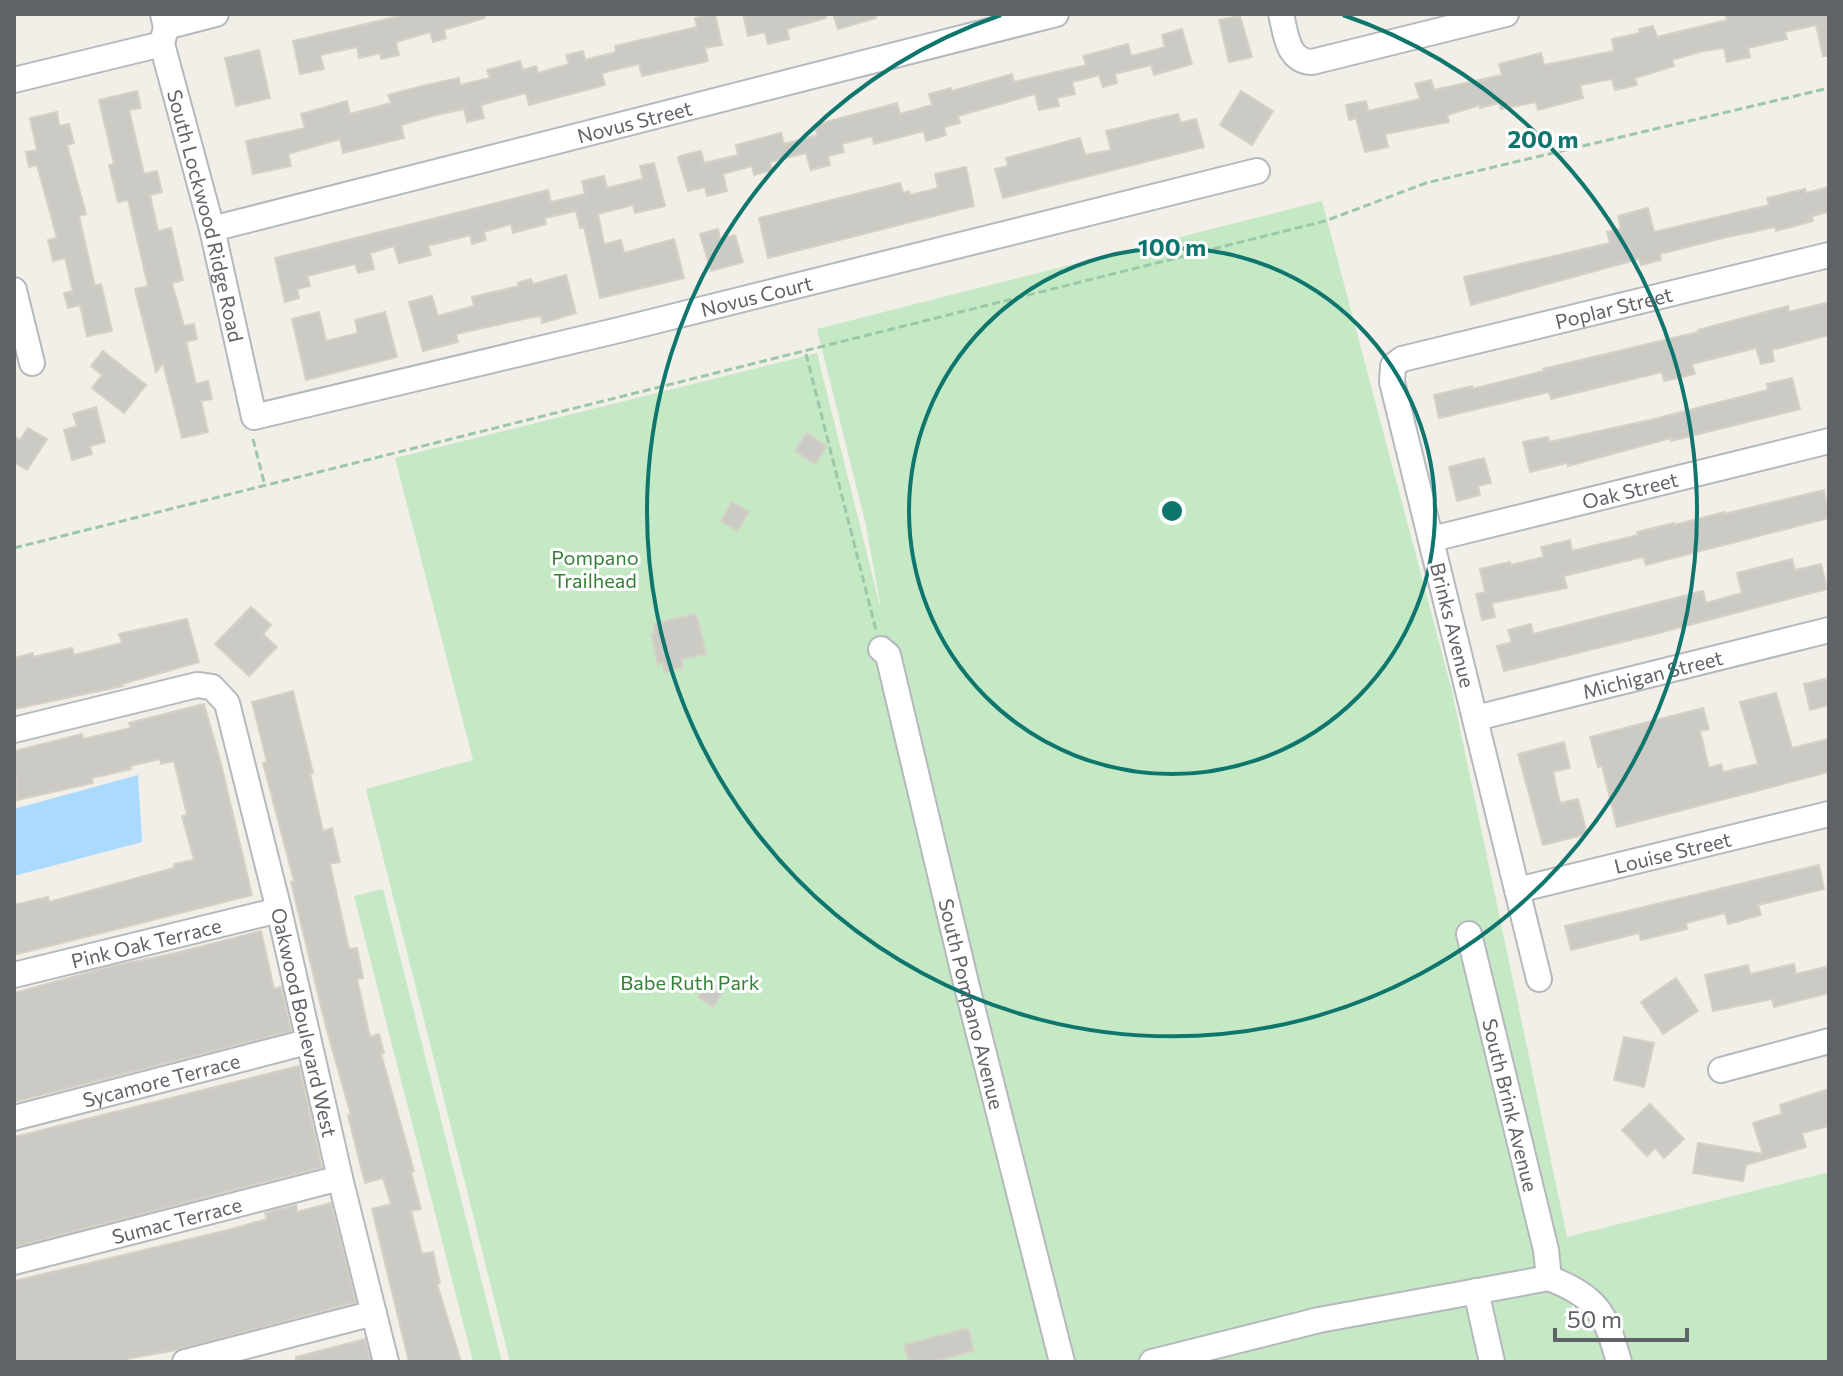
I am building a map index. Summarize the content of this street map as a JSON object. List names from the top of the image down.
{
  "streets": {
    "street": [
      "Novus Street",
      "South Lockwood Ridge Road",
      "Novus Court",
      "Poplar Street",
      "Oak Street",
      "Brinks Avenue",
      "Michigan Street",
      "Louise Street",
      "Pink Oak Terrace",
      "South Pompano Avenue",
      "Oakwood Boulevard West",
      "Sycamore Terrace",
      "South Brink Avenue",
      "Sumac Terrace"
    ]
  },
  "crossings": [
    ["Novus Street", "South Lockwood Ridge Road"],
    ["South Lockwood Ridge Road", "Novus Court"],
    ["Poplar Street", "Brinks Avenue"],
    ["Oak Street", "Brinks Avenue"],
    ["Brinks Avenue", "Michigan Street"],
    ["Brinks Avenue", "Louise Street"],
    ["Pink Oak Terrace", "Oakwood Boulevard West"],
    ["Oakwood Boulevard West", "Sycamore Terrace"],
    ["Oakwood Boulevard West", "Sumac Terrace"]
  ],
  "parks": ["Pompano Trailhead", "Babe Ruth Park"],
  "scale_bar": "50 m",
  "rings": ["200 m", "100 m"]
}
